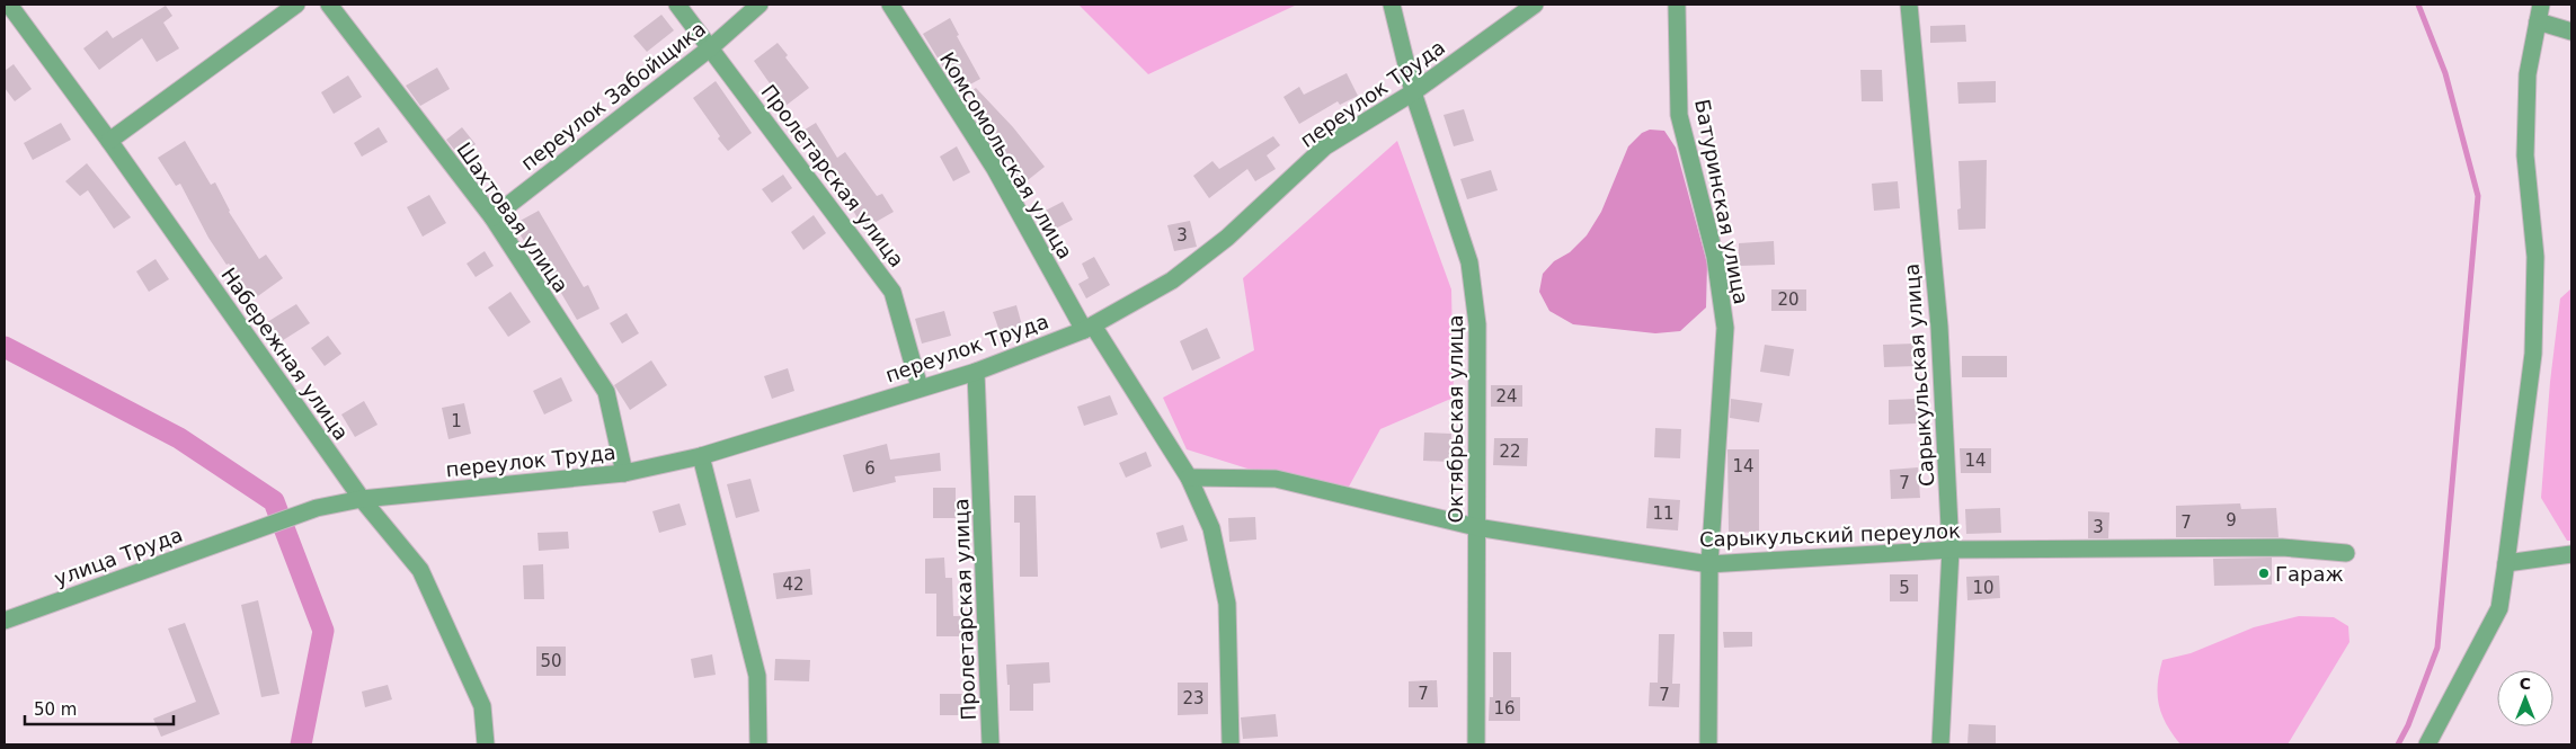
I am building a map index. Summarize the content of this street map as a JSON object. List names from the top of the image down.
{
  "streets": {
    "street": [
      "переулок Труда",
      "переулок Забойщика",
      "Комсомольская улица",
      "Пролетарская улица",
      "Батуринская улица",
      "Шахтовая улица",
      "Набережная улица",
      "Сарыкульская улица",
      "Октябрьская улица",
      "Сарыкульский переулок",
      "улица Труда"
    ]
  },
  "crossings": [
    ["переулок Труда", "Комсомольская улица"],
    ["переулок Труда", "Пролетарская улица"],
    ["переулок Труда", "Шахтовая улица"],
    ["переулок Труда", "Набережная улица"],
    ["переулок Труда", "Октябрьская улица"],
    ["переулок Труда", "улица Труда"],
    ["переулок Забойщика", "Пролетарская улица"],
    ["переулок Забойщика", "Шахтовая улица"],
    ["Комсомольская улица", "Сарыкульский переулок"],
    ["Батуринская улица", "Сарыкульский переулок"],
    ["Сарыкульская улица", "Сарыкульский переулок"],
    ["Октябрьская улица", "Сарыкульский переулок"]
  ],
  "places": ["Гараж"],
  "house_numbers": [
    "3",
    "20",
    "24",
    "1",
    "22",
    "14",
    "14",
    "6",
    "7",
    "11",
    "9",
    "7",
    "3",
    "42",
    "5",
    "10",
    "50",
    "7",
    "7",
    "23",
    "16"
  ],
  "scale_bar": "50 m",
  "north": "top"
}
